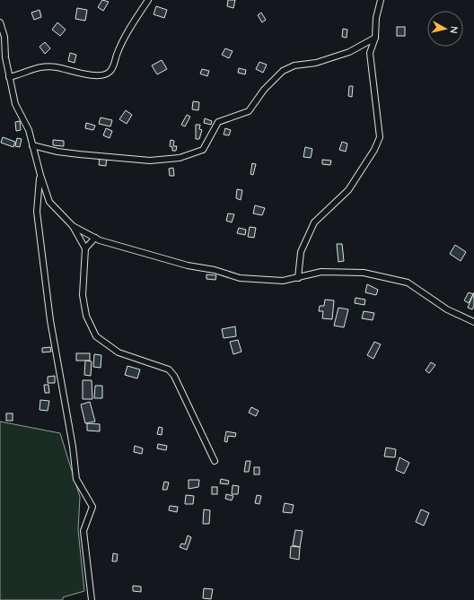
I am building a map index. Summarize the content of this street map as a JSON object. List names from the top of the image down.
{
  "north": "right"
}
